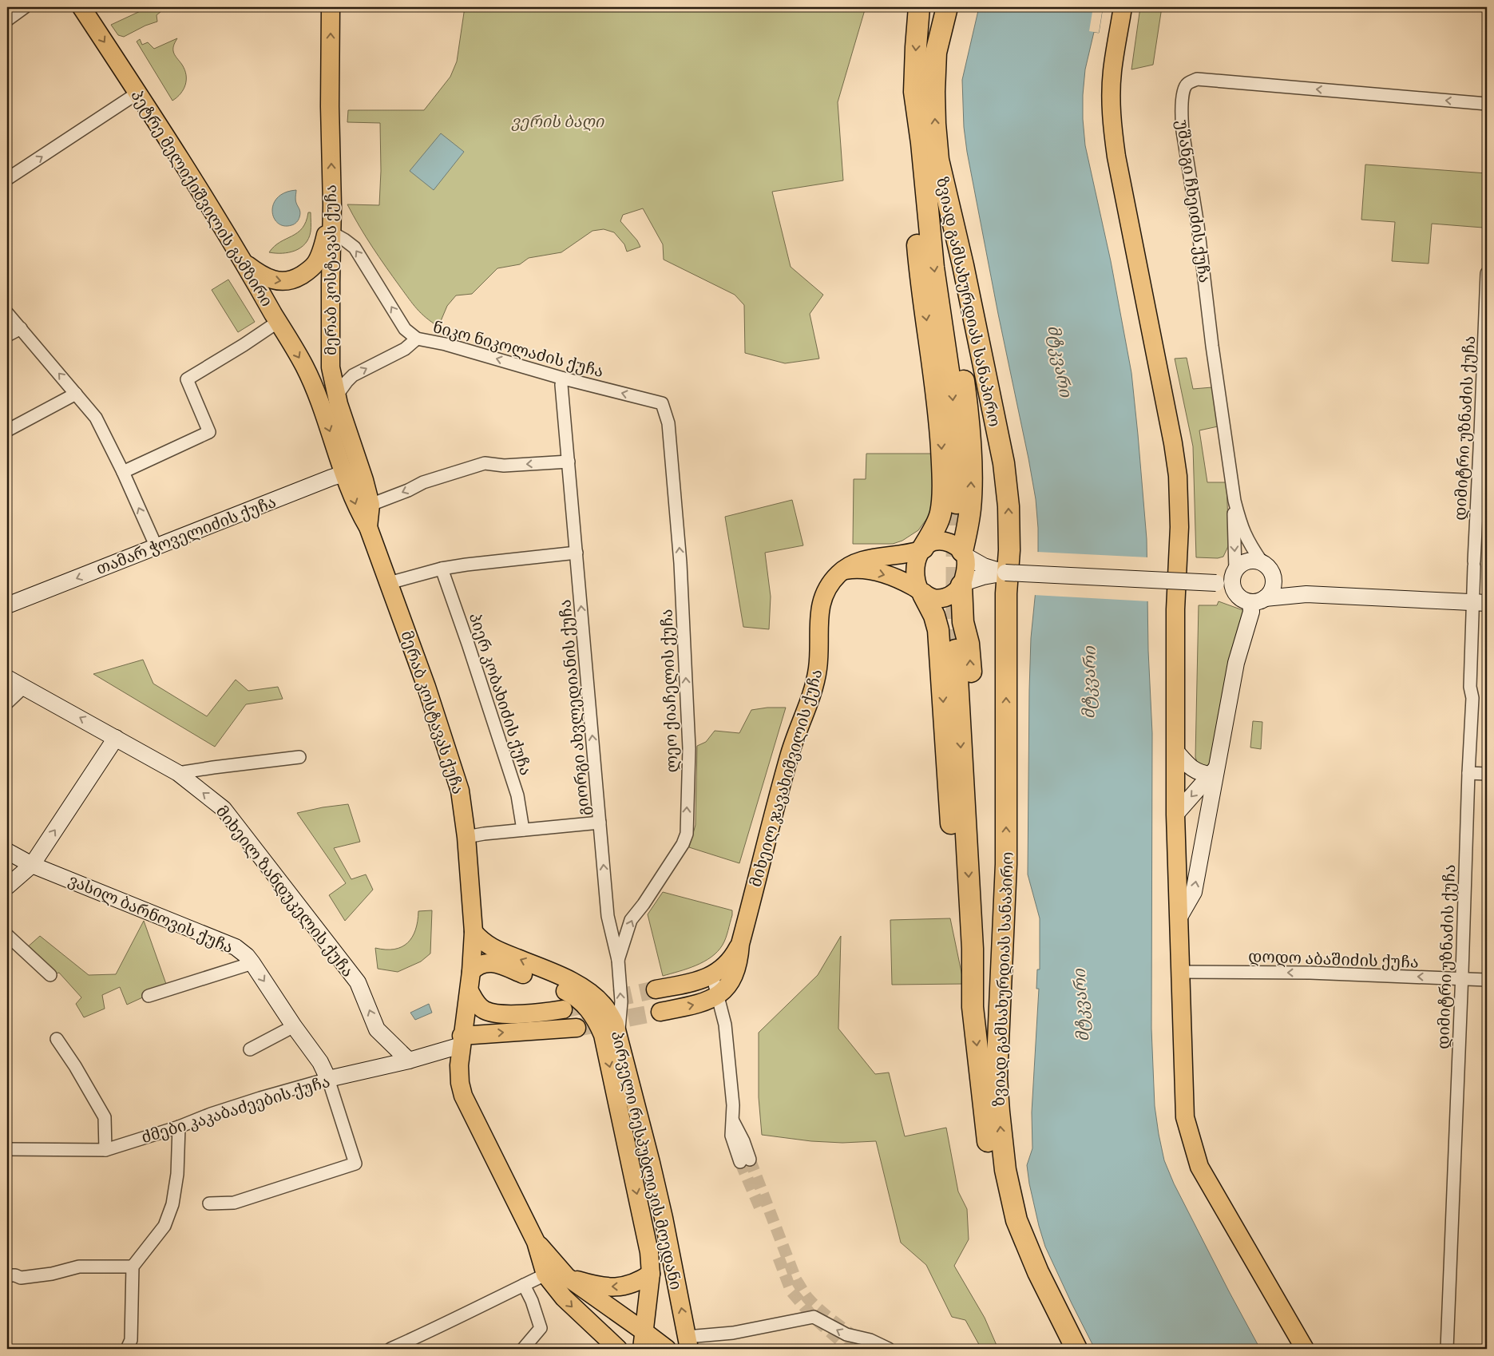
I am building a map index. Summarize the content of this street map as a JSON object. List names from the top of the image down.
{
  "streets": {
    "highway": ["ზვიად გამსახურდიას სანაპირო"],
    "main road": [
      "პეტრე მელიქიშვილის გამზირი",
      "მერაბ კოსტავას ქუჩა",
      "მიხეილ ჯავახიშვილის ქუჩა",
      "პირველი რესპუბლიკის მოედანი"
    ],
    "street": [
      "უშანგი ჩხეიძის ქუჩა",
      "ნიკო ნიკოლაძის ქუჩა",
      "დიმიტრი უზნაძის ქუჩა",
      "თამარ ჭოველიძის ქუჩა",
      "ლეო ქიაჩელის ქუჩა",
      "პიერ კობახიძის ქუჩა",
      "გიორგი ახვლედიანის ქუჩა",
      "მიხეილ ზანდუკელის ქუჩა",
      "ვასილ ბარნოვის ქუჩა",
      "დოდო აბაშიძის ქუჩა",
      "ძმები კაკაბაძეების ქუჩა"
    ]
  },
  "crossings": [
    ["პეტრე მელიქიშვილის გამზირი", "მერაბ კოსტავას ქუჩა"],
    ["მერაბ კოსტავას ქუჩა", "ნიკო ნიკოლაძის ქუჩა"],
    ["მერაბ კოსტავას ქუჩა", "თამარ ჭოველიძის ქუჩა"],
    ["მერაბ კოსტავას ქუჩა", "ძმები კაკაბაძეების ქუჩა"],
    ["მერაბ კოსტავას ქუჩა", "პირველი რესპუბლიკის მოედანი"],
    ["ნიკო ნიკოლაძის ქუჩა", "ლეო ქიაჩელის ქუჩა"],
    ["ნიკო ნიკოლაძის ქუჩა", "გიორგი ახვლედიანის ქუჩა"],
    ["დიმიტრი უზნაძის ქუჩა", "დოდო აბაშიძის ქუჩა"],
    ["ლეო ქიაჩელის ქუჩა", "გიორგი ახვლედიანის ქუჩა"],
    ["გიორგი ახვლედიანის ქუჩა", "პირველი რესპუბლიკის მოედანი"],
    ["მიხეილ ზანდუკელის ქუჩა", "ძმები კაკაბაძეების ქუჩა"],
    ["ვასილ ბარნოვის ქუჩა", "ძმები კაკაბაძეების ქუჩა"]
  ],
  "one_way": [
    "პეტრე მელიქიშვილის გამზირი",
    "თამარ ჭოველიძის ქუჩა",
    "ლეო ქიაჩელის ქუჩა",
    "გიორგი ახვლედიანის ქუჩა",
    "მიხეილ ზანდუკელის ქუჩა",
    "დოდო აბაშიძის ქუჩა"
  ],
  "water": ["მტკვარი"],
  "parks": ["ვერის ბაღი"]
}
